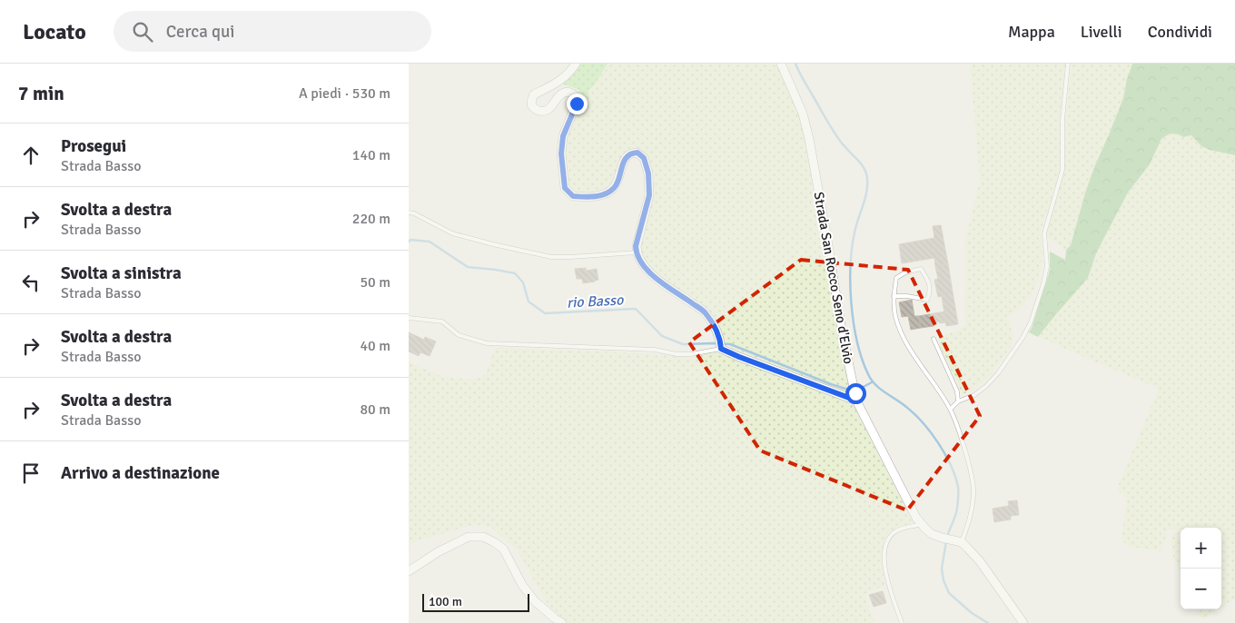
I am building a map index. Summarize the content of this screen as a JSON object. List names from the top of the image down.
{
  "streets": {
    "street": ["Strada San Rocco Seno d'Elvio"]
  },
  "water": ["rio Basso"],
  "scale_bar": "100 m",
  "page": {
    "header": "Locato",
    "search": "Cerca qui",
    "nav": ["Mappa", "Livelli", "Condividi"],
    "heading": ["7 min", "A piedi · 530 m"],
    "list": [
      ["Prosegui", "Strada Basso", "140 m"],
      ["Svolta a destra", "Strada Basso", "220 m"],
      ["Svolta a sinistra", "Strada Basso", "50 m"],
      ["Svolta a destra", "Strada Basso", "40 m"],
      ["Svolta a destra", "Strada Basso", "80 m"],
      "Arrivo a destinazione"
    ],
    "map_buttons": ["+", "−"],
    "scale": "100 m"
  }
}
